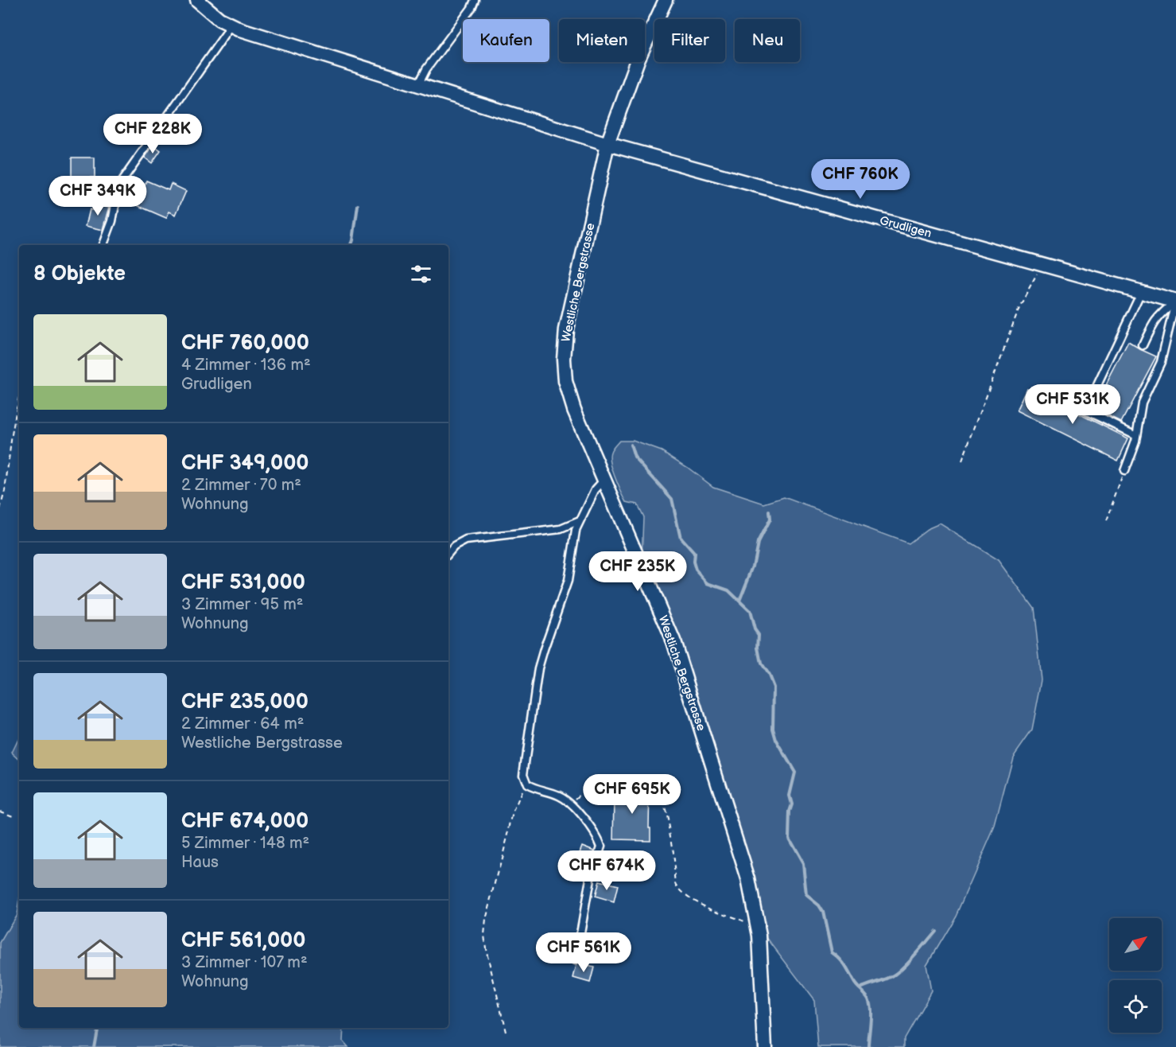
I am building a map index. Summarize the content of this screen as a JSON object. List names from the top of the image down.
{
  "streets": {
    "street": ["Grudligen", "Westliche Bergstrasse"]
  },
  "crossings": [
    ["Grudligen", "Westliche Bergstrasse"]
  ],
  "north": "top right",
  "page": {
    "chip": [
      "Kaufen",
      "Mieten",
      "Filter",
      "Neu"
    ],
    "price": [
      "CHF 228K",
      "CHF 760K",
      "CHF 349K",
      "CHF 531K",
      "CHF 235K",
      "CHF 695K",
      "CHF 674K",
      "CHF 561K"
    ],
    "heading": "8 Objekte",
    "list": [
      {
        "name": "CHF 760,000",
        "note": "4 Zimmer · 136 m² · Grudligen"
      },
      {
        "name": "CHF 349,000",
        "note": "2 Zimmer · 70 m² · Wohnung"
      },
      {
        "name": "CHF 531,000",
        "note": "3 Zimmer · 95 m² · Wohnung"
      },
      {
        "name": "CHF 235,000",
        "note": "2 Zimmer · 64 m² · Westliche Bergstrasse"
      },
      {
        "name": "CHF 674,000",
        "note": "5 Zimmer · 148 m² · Haus"
      },
      {
        "name": "CHF 561,000",
        "note": "3 Zimmer · 107 m² · Wohnung"
      }
    ]
  }
}
